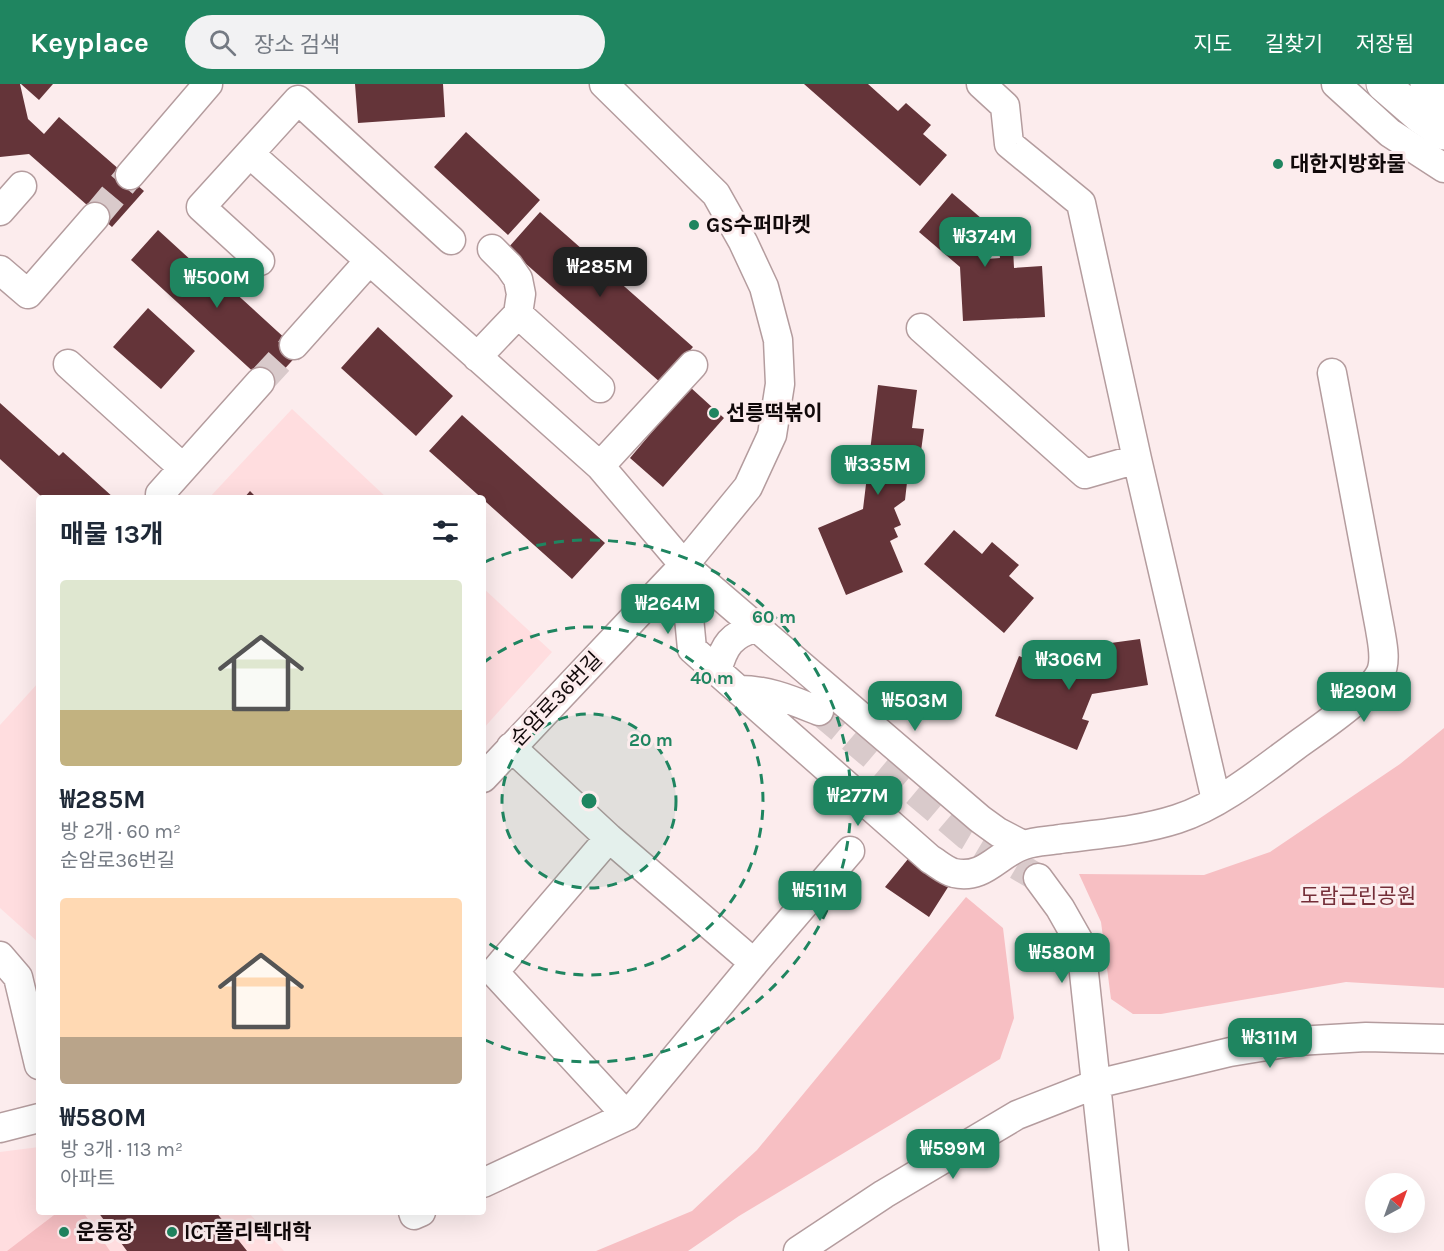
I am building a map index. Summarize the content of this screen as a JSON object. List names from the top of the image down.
{
  "streets": {
    "street": ["순암로36번길"]
  },
  "parks": ["도람근린공원"],
  "places": [
    "대한지방화물",
    "GS수퍼마켓",
    "선릉떡볶이",
    "운동장",
    "ICT폴리텍대학"
  ],
  "north": "top right",
  "page": {
    "header": "Keyplace",
    "search": "장소 검색",
    "nav": ["지도", "길찾기", "저장됨"],
    "price": [
      "₩374M",
      "₩285M",
      "₩500M",
      "₩335M",
      "₩264M",
      "₩306M",
      "₩290M",
      "₩503M",
      "₩277M",
      "₩511M",
      "₩580M",
      "₩311M",
      "₩599M"
    ],
    "heading": "매물 13개",
    "list": [
      {
        "name": "₩285M",
        "note": "방 2개 · 60 m² · 순암로36번길"
      },
      {
        "name": "₩580M",
        "note": "방 3개 · 113 m² · 아파트"
      }
    ]
  },
  "rings": ["60 m", "40 m", "20 m"]
}
